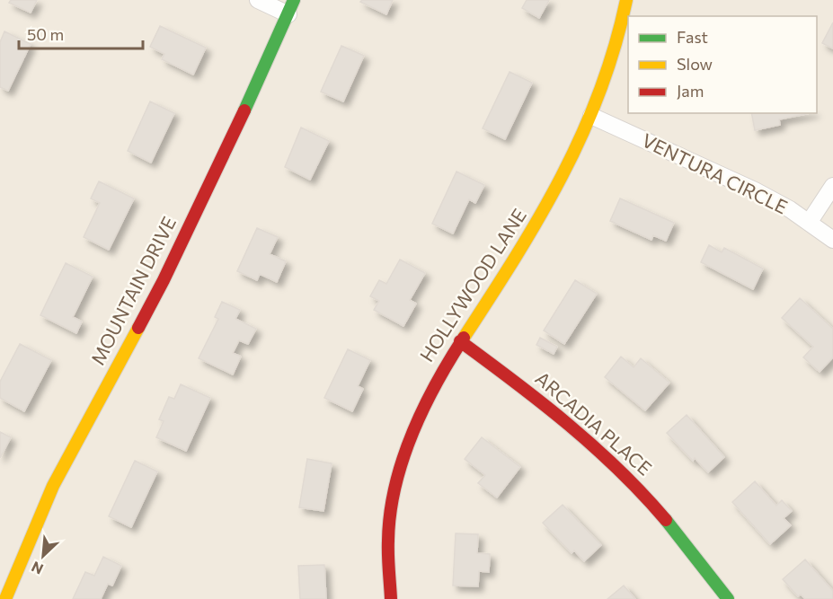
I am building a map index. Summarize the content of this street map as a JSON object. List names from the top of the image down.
{
  "streets": {
    "street": [
      "VENTURA CIRCLE",
      "HOLLYWOOD LANE",
      "MOUNTAIN DRIVE",
      "ARCADIA PLACE"
    ]
  },
  "crossings": [
    ["VENTURA CIRCLE", "HOLLYWOOD LANE"],
    ["HOLLYWOOD LANE", "ARCADIA PLACE"]
  ],
  "legend": ["Fast", "Slow", "Jam"],
  "scale_bar": "50 m",
  "north": "bottom left"
}
